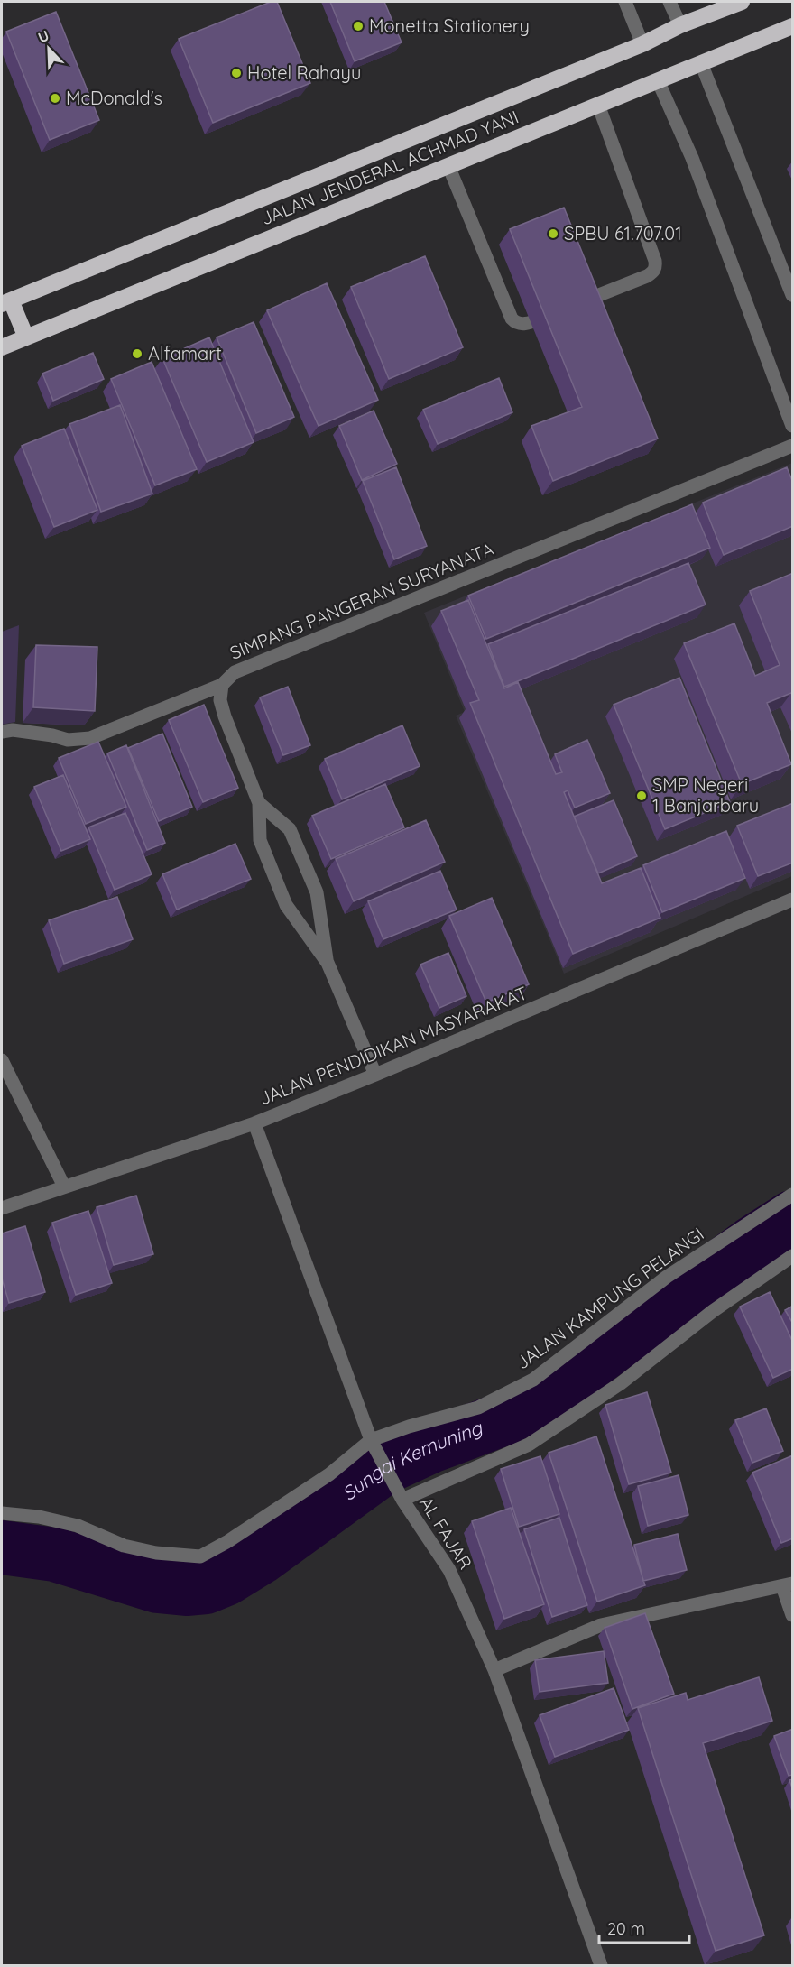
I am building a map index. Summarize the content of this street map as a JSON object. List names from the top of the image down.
{
  "streets": {
    "highway": ["JALAN JENDERAL ACHMAD YANI"],
    "street": [
      "SIMPANG PANGERAN SURYANATA",
      "JALAN PENDIDIKAN MASYARAKAT",
      "JALAN KAMPUNG PELANGI",
      "AL FAJAR"
    ]
  },
  "crossings": [
    ["SIMPANG PANGERAN SURYANATA", "JALAN PENDIDIKAN MASYARAKAT"],
    ["JALAN PENDIDIKAN MASYARAKAT", "AL FAJAR"],
    ["JALAN KAMPUNG PELANGI", "AL FAJAR"]
  ],
  "water": ["Sungai Kemuning"],
  "places": [
    "Monetta Stationery",
    "Hotel Rahayu",
    "McDonald's",
    "SPBU 61.707.01",
    "Alfamart",
    "SMP Negeri 1 Banjarbaru"
  ],
  "scale_bar": "20 m",
  "north": "top left"
}
